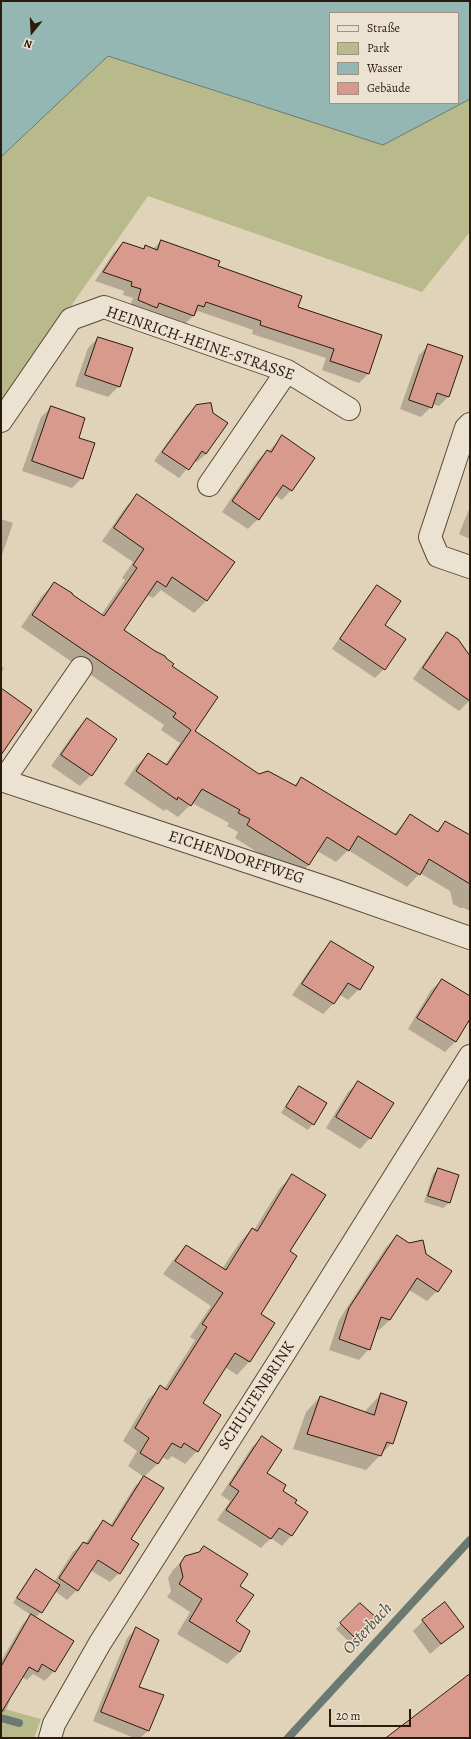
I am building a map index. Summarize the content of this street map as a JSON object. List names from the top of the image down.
{
  "streets": {
    "street": ["HEINRICH-HEINE-STRASSE", "EICHENDORFFWEG", "SCHULTENBRINK"]
  },
  "water": ["Osterbach"],
  "legend": [
    "Straße",
    "Park",
    "Wasser",
    "Gebäude"
  ],
  "scale_bar": "20 m",
  "north": "bottom"
}
